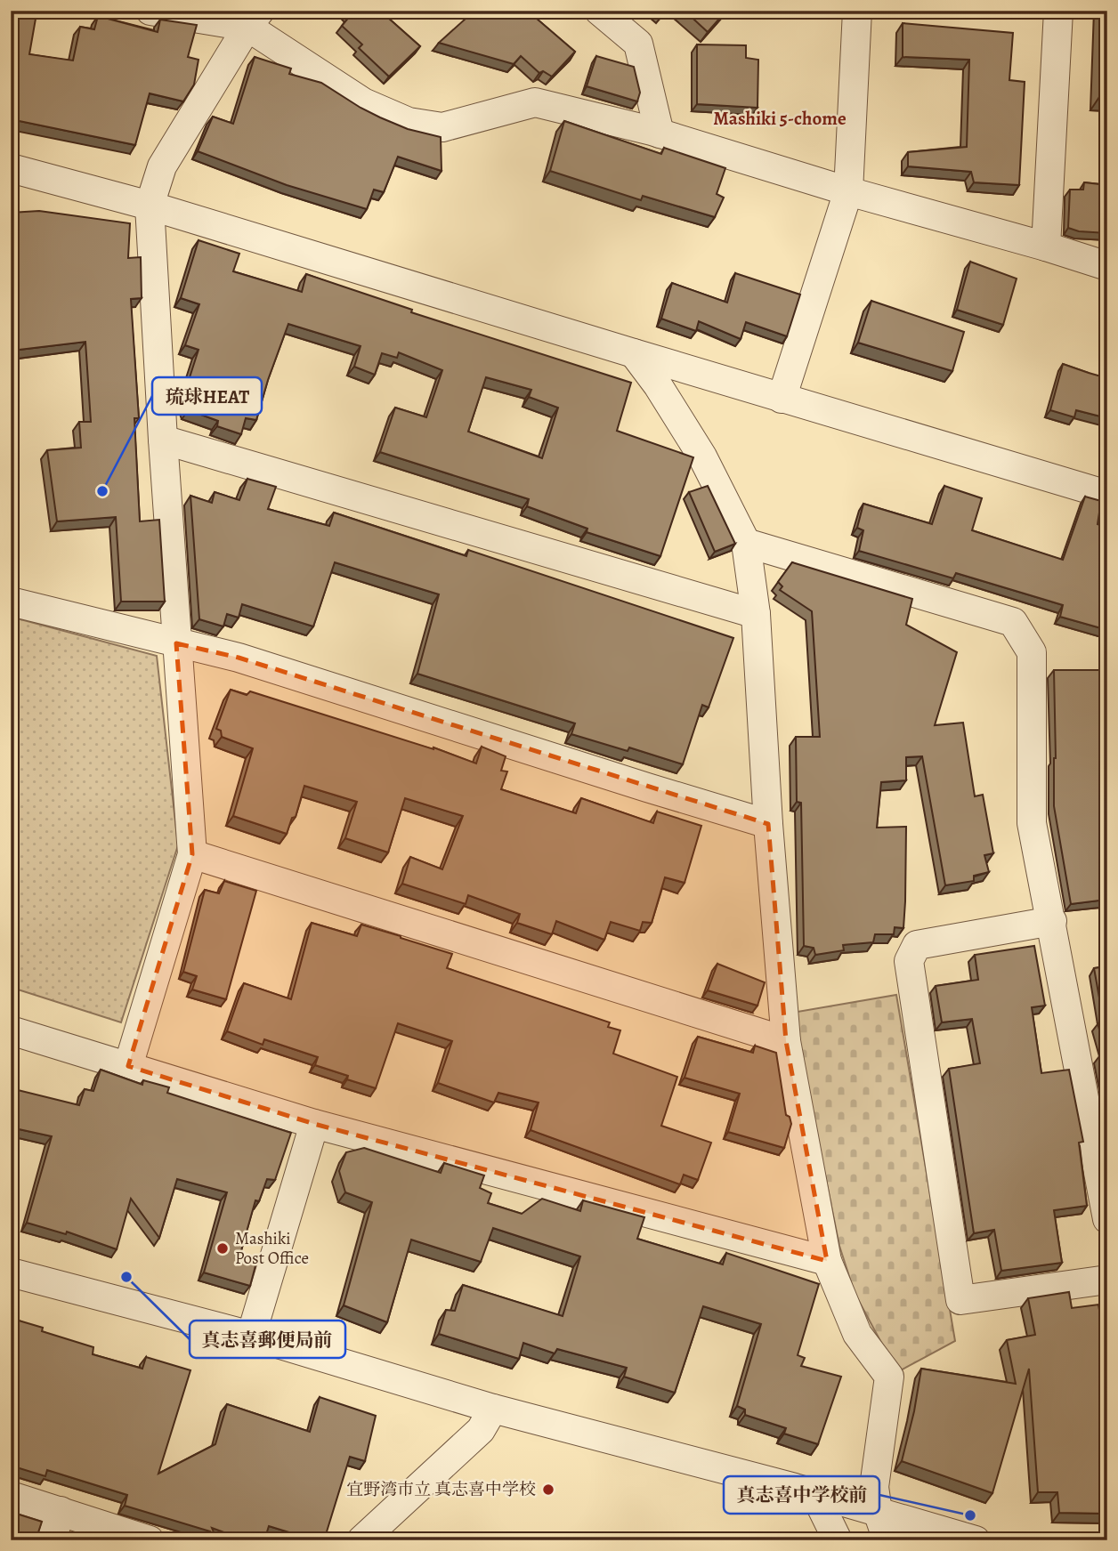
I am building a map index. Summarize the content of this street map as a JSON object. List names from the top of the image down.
{
  "districts": ["Mashiki 5-chome"],
  "places": [
    "琉球HEAT",
    "Mashiki Post Office",
    "真志喜郵便局前",
    "宜野湾市立 真志喜中学校",
    "真志喜中学校前"
  ]
}
